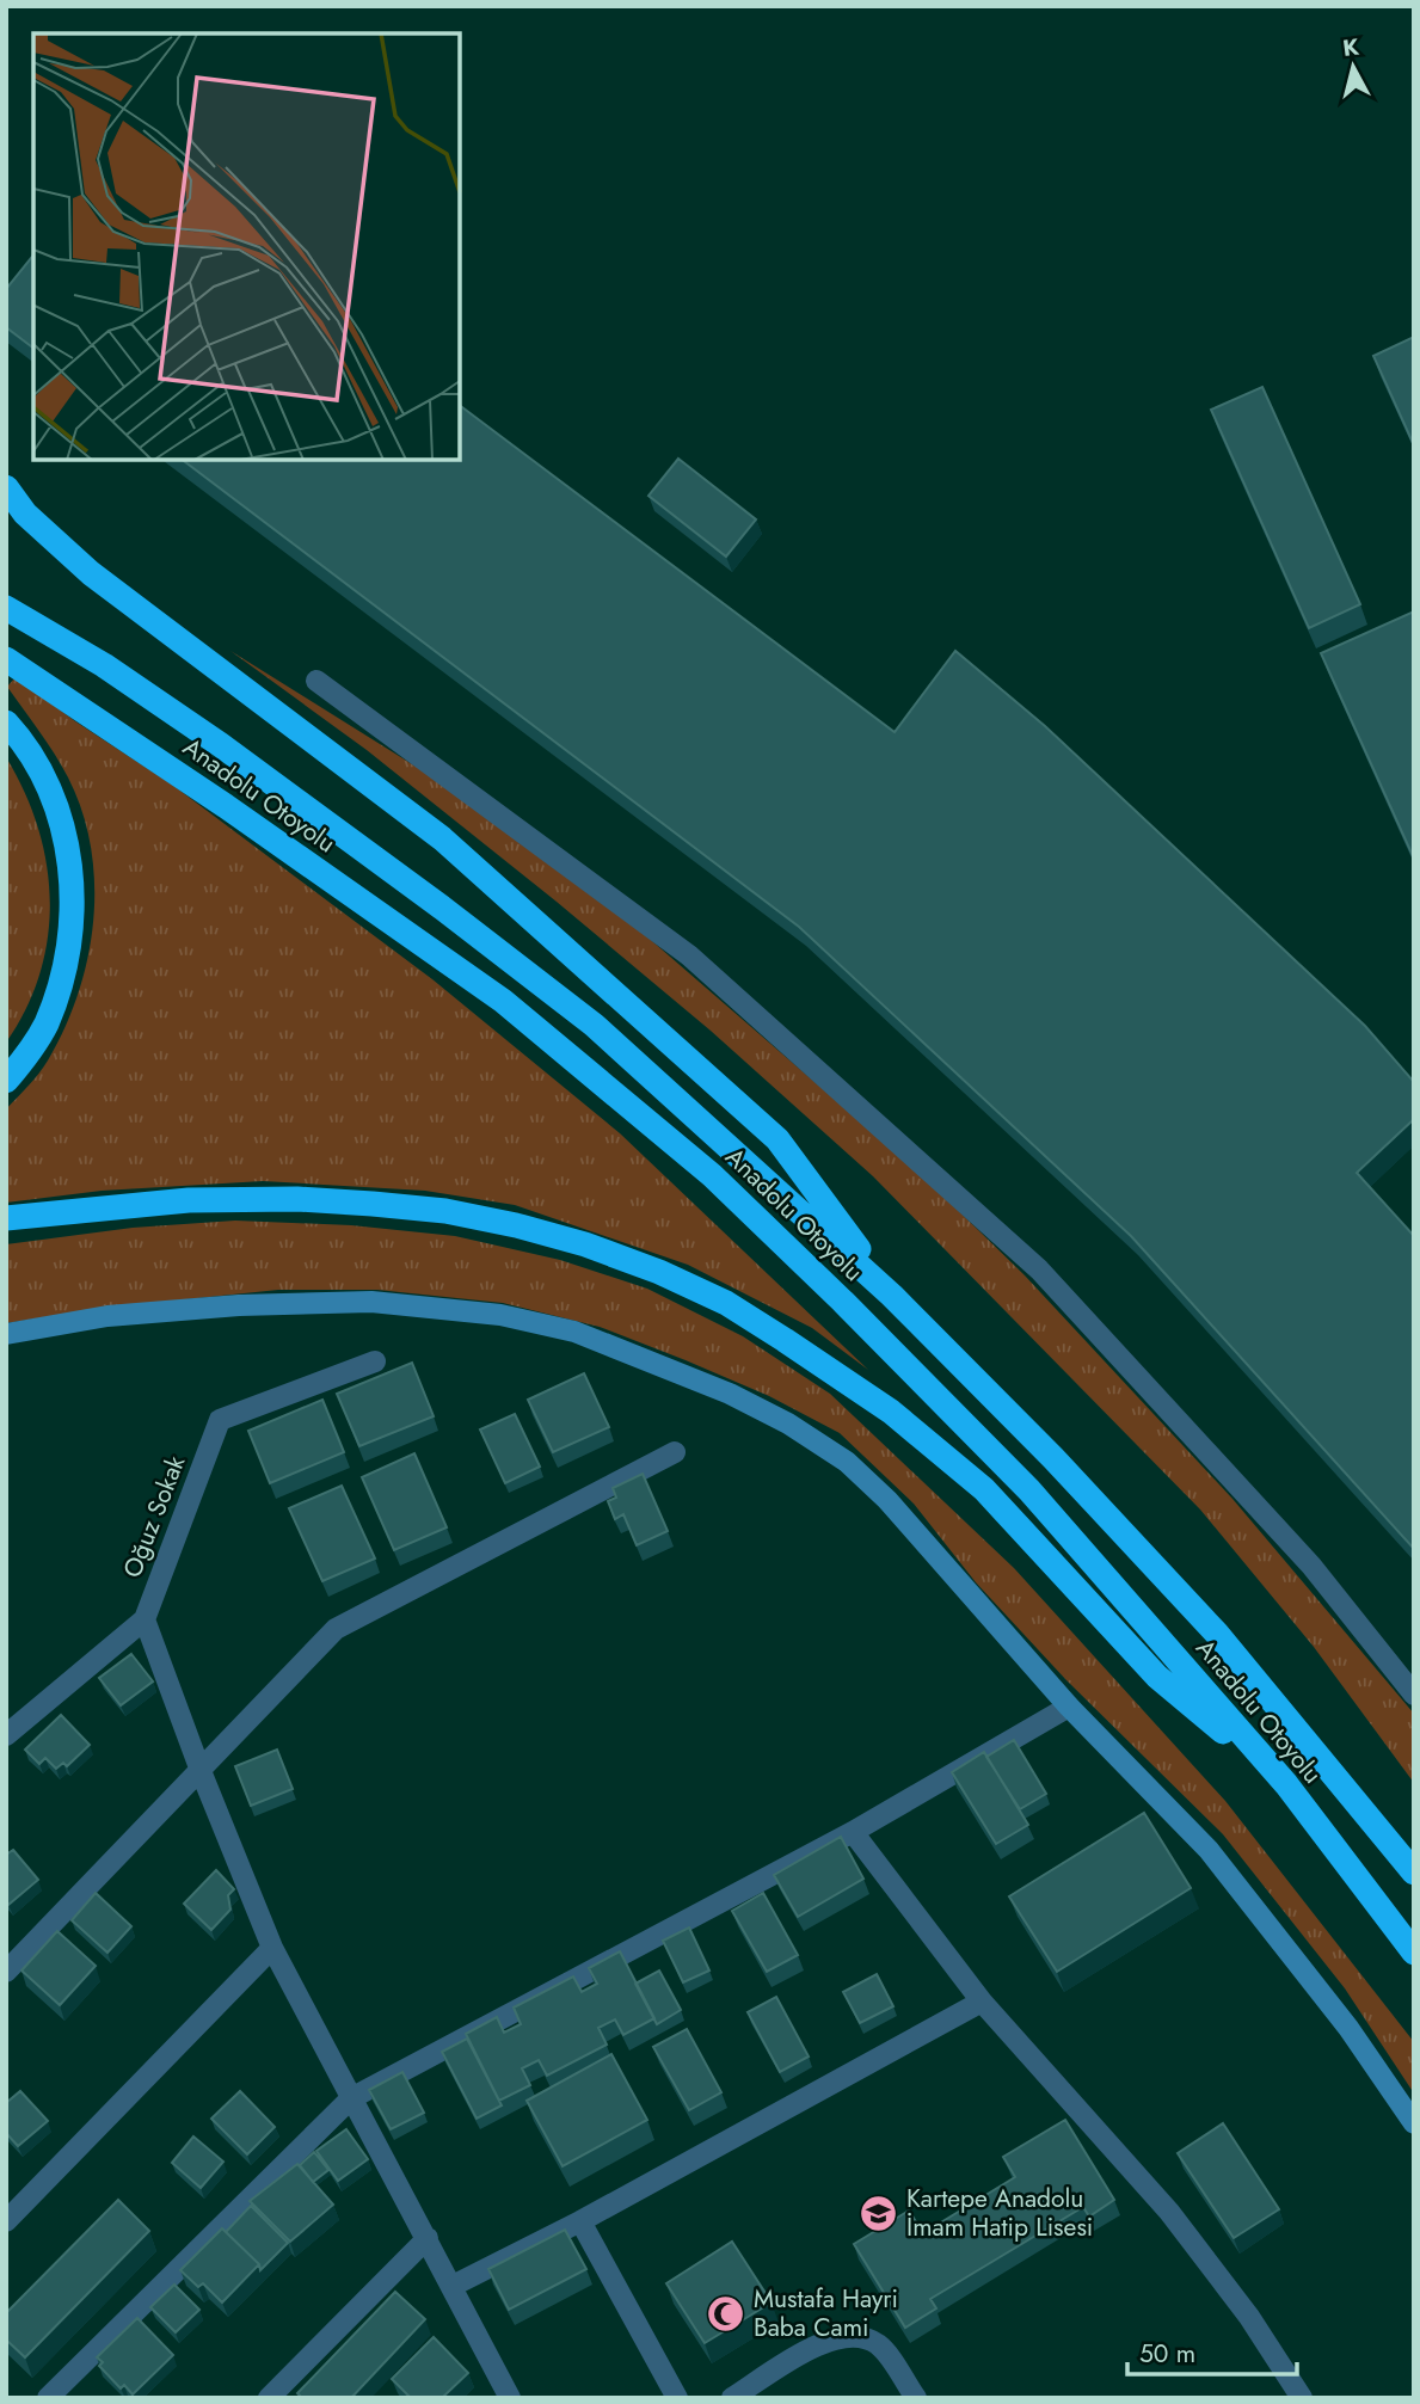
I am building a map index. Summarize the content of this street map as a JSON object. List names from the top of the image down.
{
  "streets": {
    "highway": ["Anadolu Otoyolu"],
    "street": ["Oğuz Sokak"]
  },
  "places": {
    "school or university": ["Kartepe Anadolu İmam Hatip Lisesi"],
    "mosque": ["Mustafa Hayri Baba Cami"]
  },
  "scale_bar": "50 m",
  "north": "top"
}
